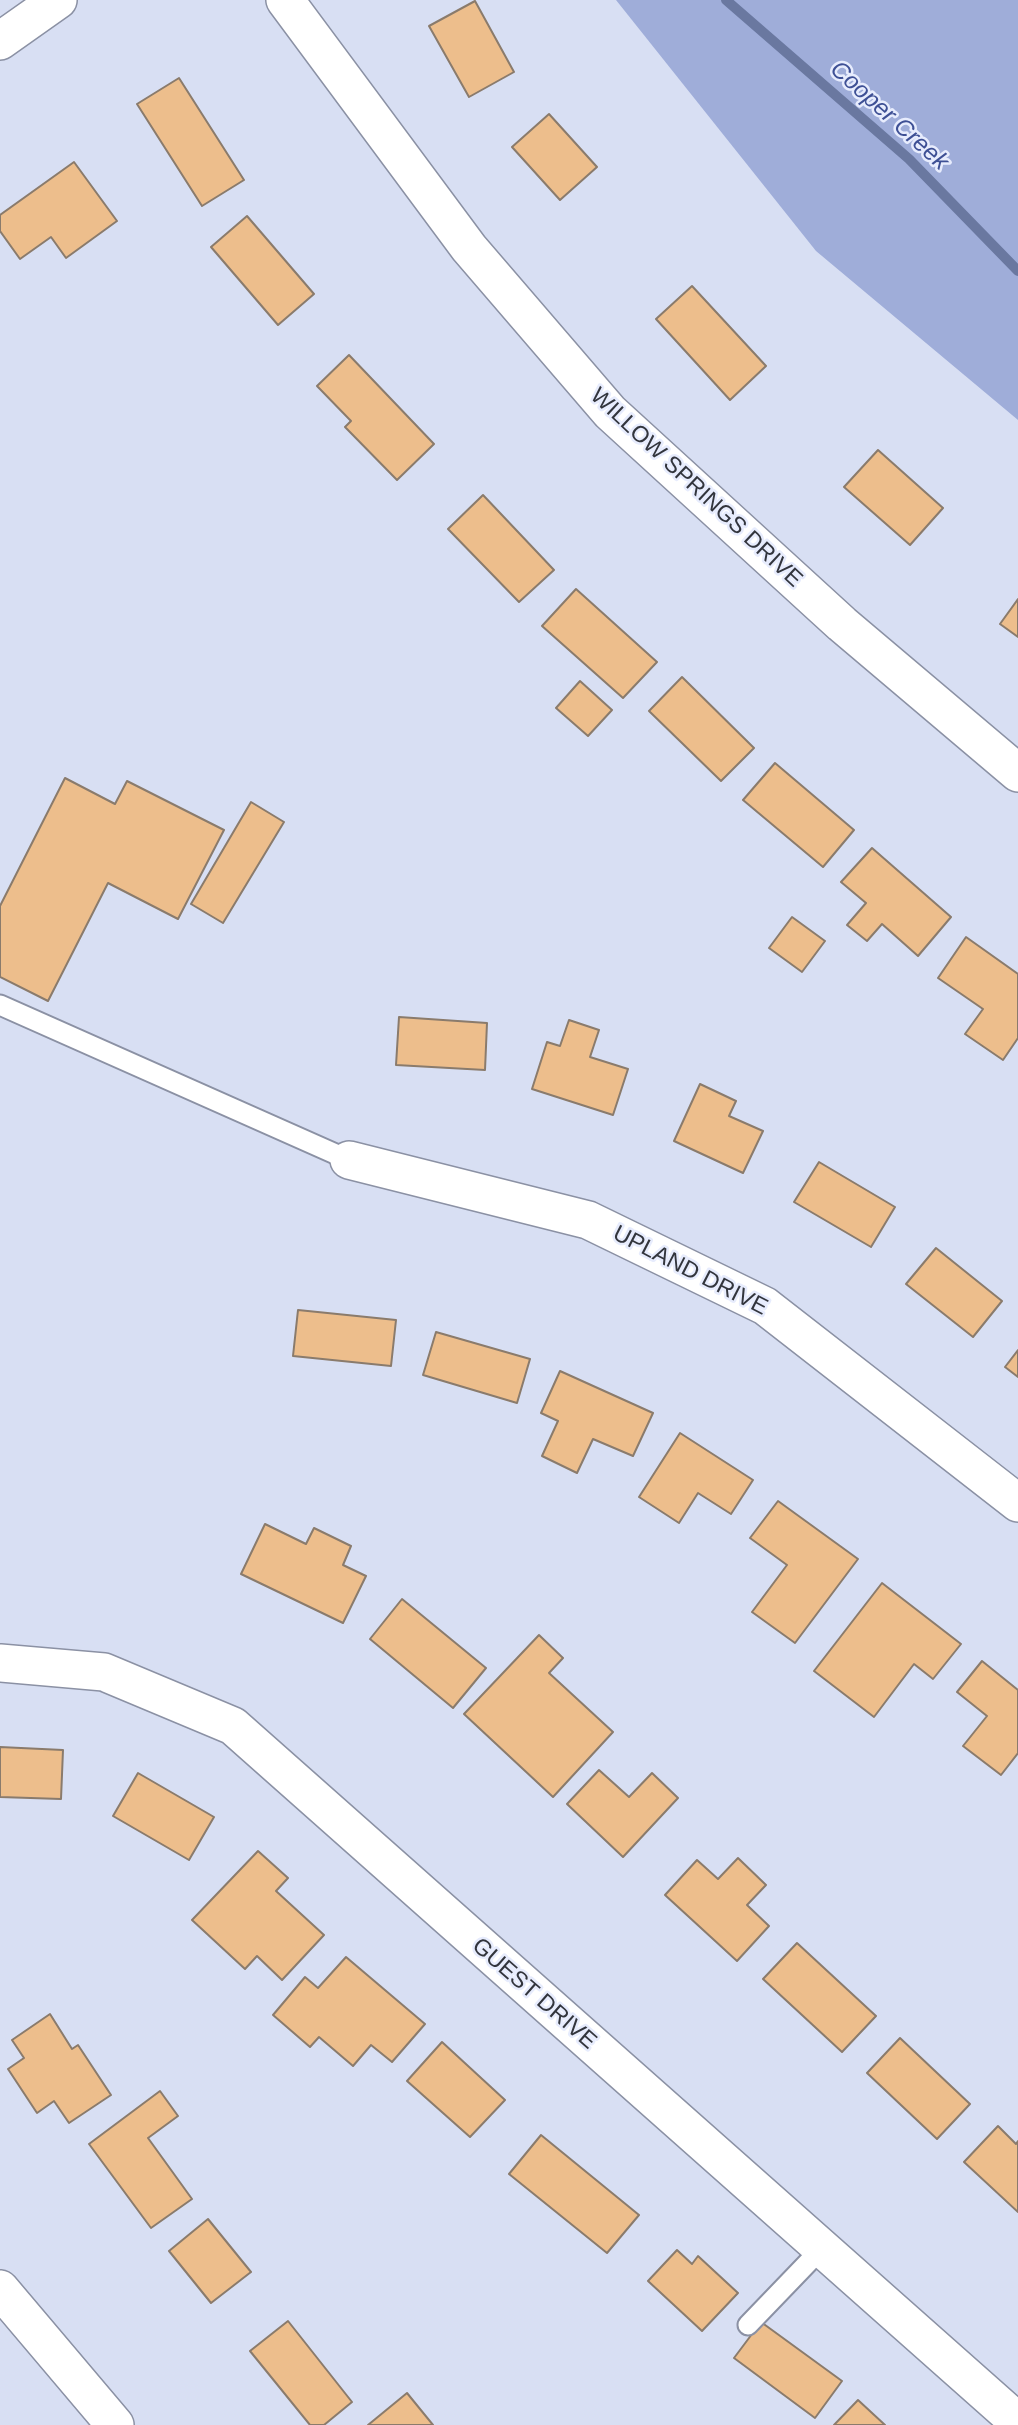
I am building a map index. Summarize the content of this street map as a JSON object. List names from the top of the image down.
{
  "streets": {
    "street": ["WILLOW SPRINGS DRIVE", "UPLAND DRIVE", "GUEST DRIVE"]
  },
  "water": ["Cooper Creek"]
}
